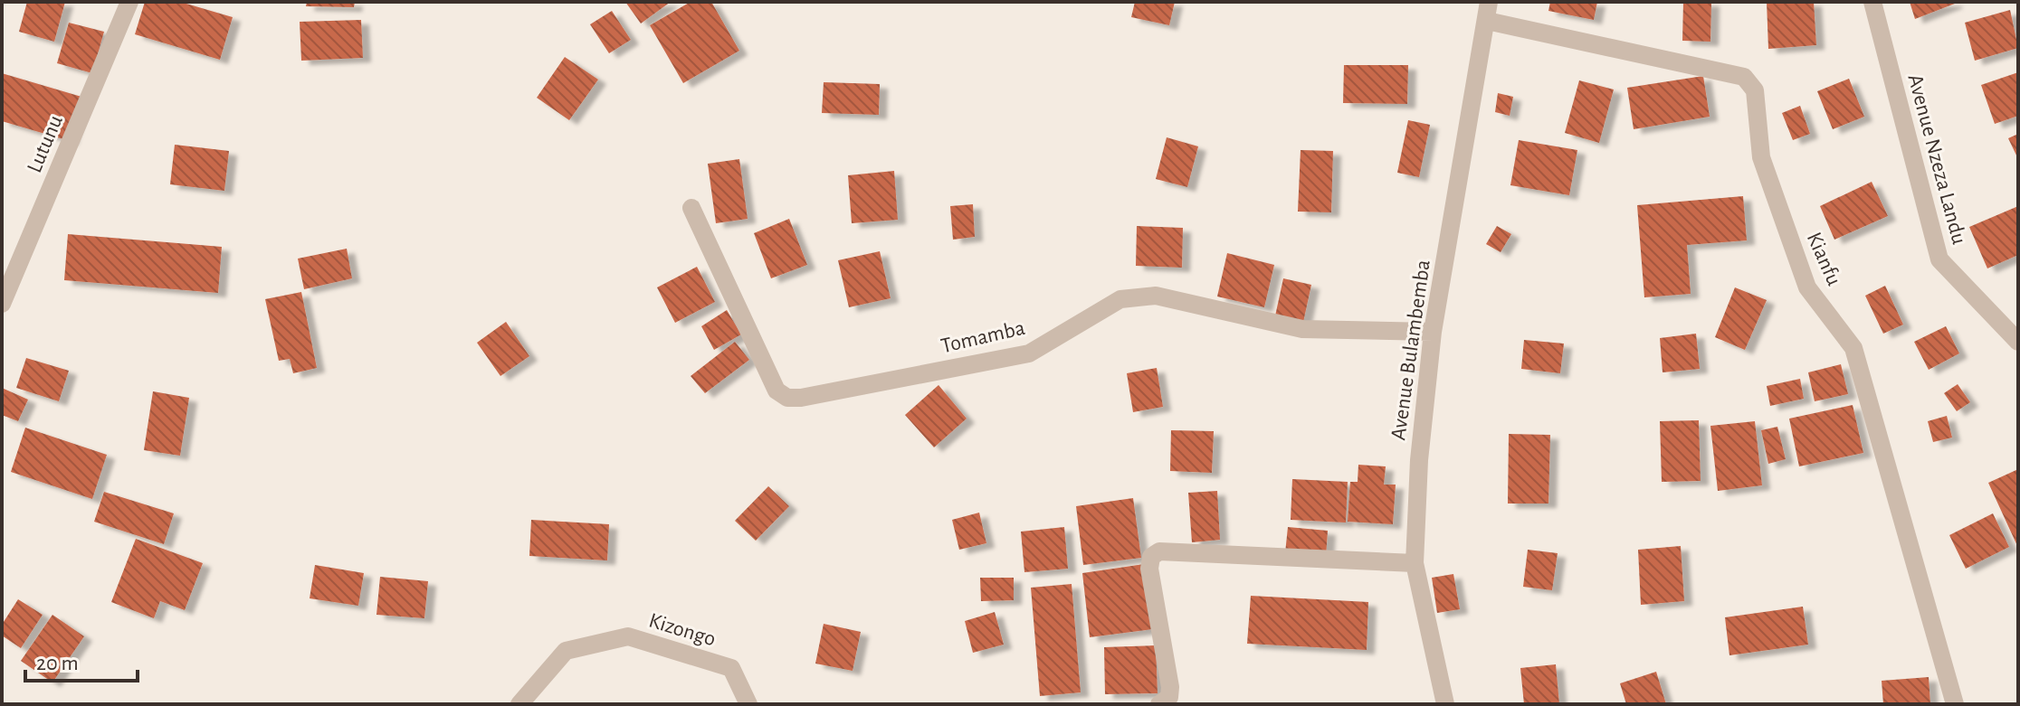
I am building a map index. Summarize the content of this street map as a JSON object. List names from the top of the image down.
{
  "streets": {
    "street": [
      "Lutunu",
      "Avenue Nzeza Landu",
      "Kianfu",
      "Tomamba",
      "Avenue Bulambemba",
      "Kizongo"
    ]
  },
  "crossings": [
    ["Kianfu", "Avenue Bulambemba"],
    ["Tomamba", "Avenue Bulambemba"]
  ],
  "scale_bar": "20 m"
}
